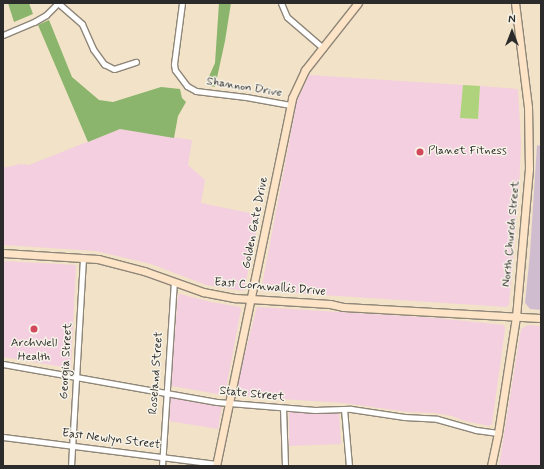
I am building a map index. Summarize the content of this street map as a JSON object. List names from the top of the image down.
{
  "streets": {
    "main road": ["Golden Gate Drive", "North Church Street", "East Cornwallis Drive"],
    "street": [
      "Shannon Drive",
      "Georgia Street",
      "Roseland Street",
      "State Street",
      "East Newlyn Street"
    ]
  },
  "crossings": [
    ["Shannon Drive", "Golden Gate Drive"],
    ["Golden Gate Drive", "East Cornwallis Drive"],
    ["Golden Gate Drive", "State Street"],
    ["Golden Gate Drive", "East Newlyn Street"],
    ["North Church Street", "East Cornwallis Drive"],
    ["North Church Street", "State Street"],
    ["East Cornwallis Drive", "Georgia Street"],
    ["East Cornwallis Drive", "Roseland Street"],
    ["Georgia Street", "State Street"],
    ["Georgia Street", "East Newlyn Street"],
    ["Roseland Street", "State Street"],
    ["Roseland Street", "East Newlyn Street"]
  ],
  "places": ["Planet Fitness", "ArchWell Health"],
  "north": "top"
}
